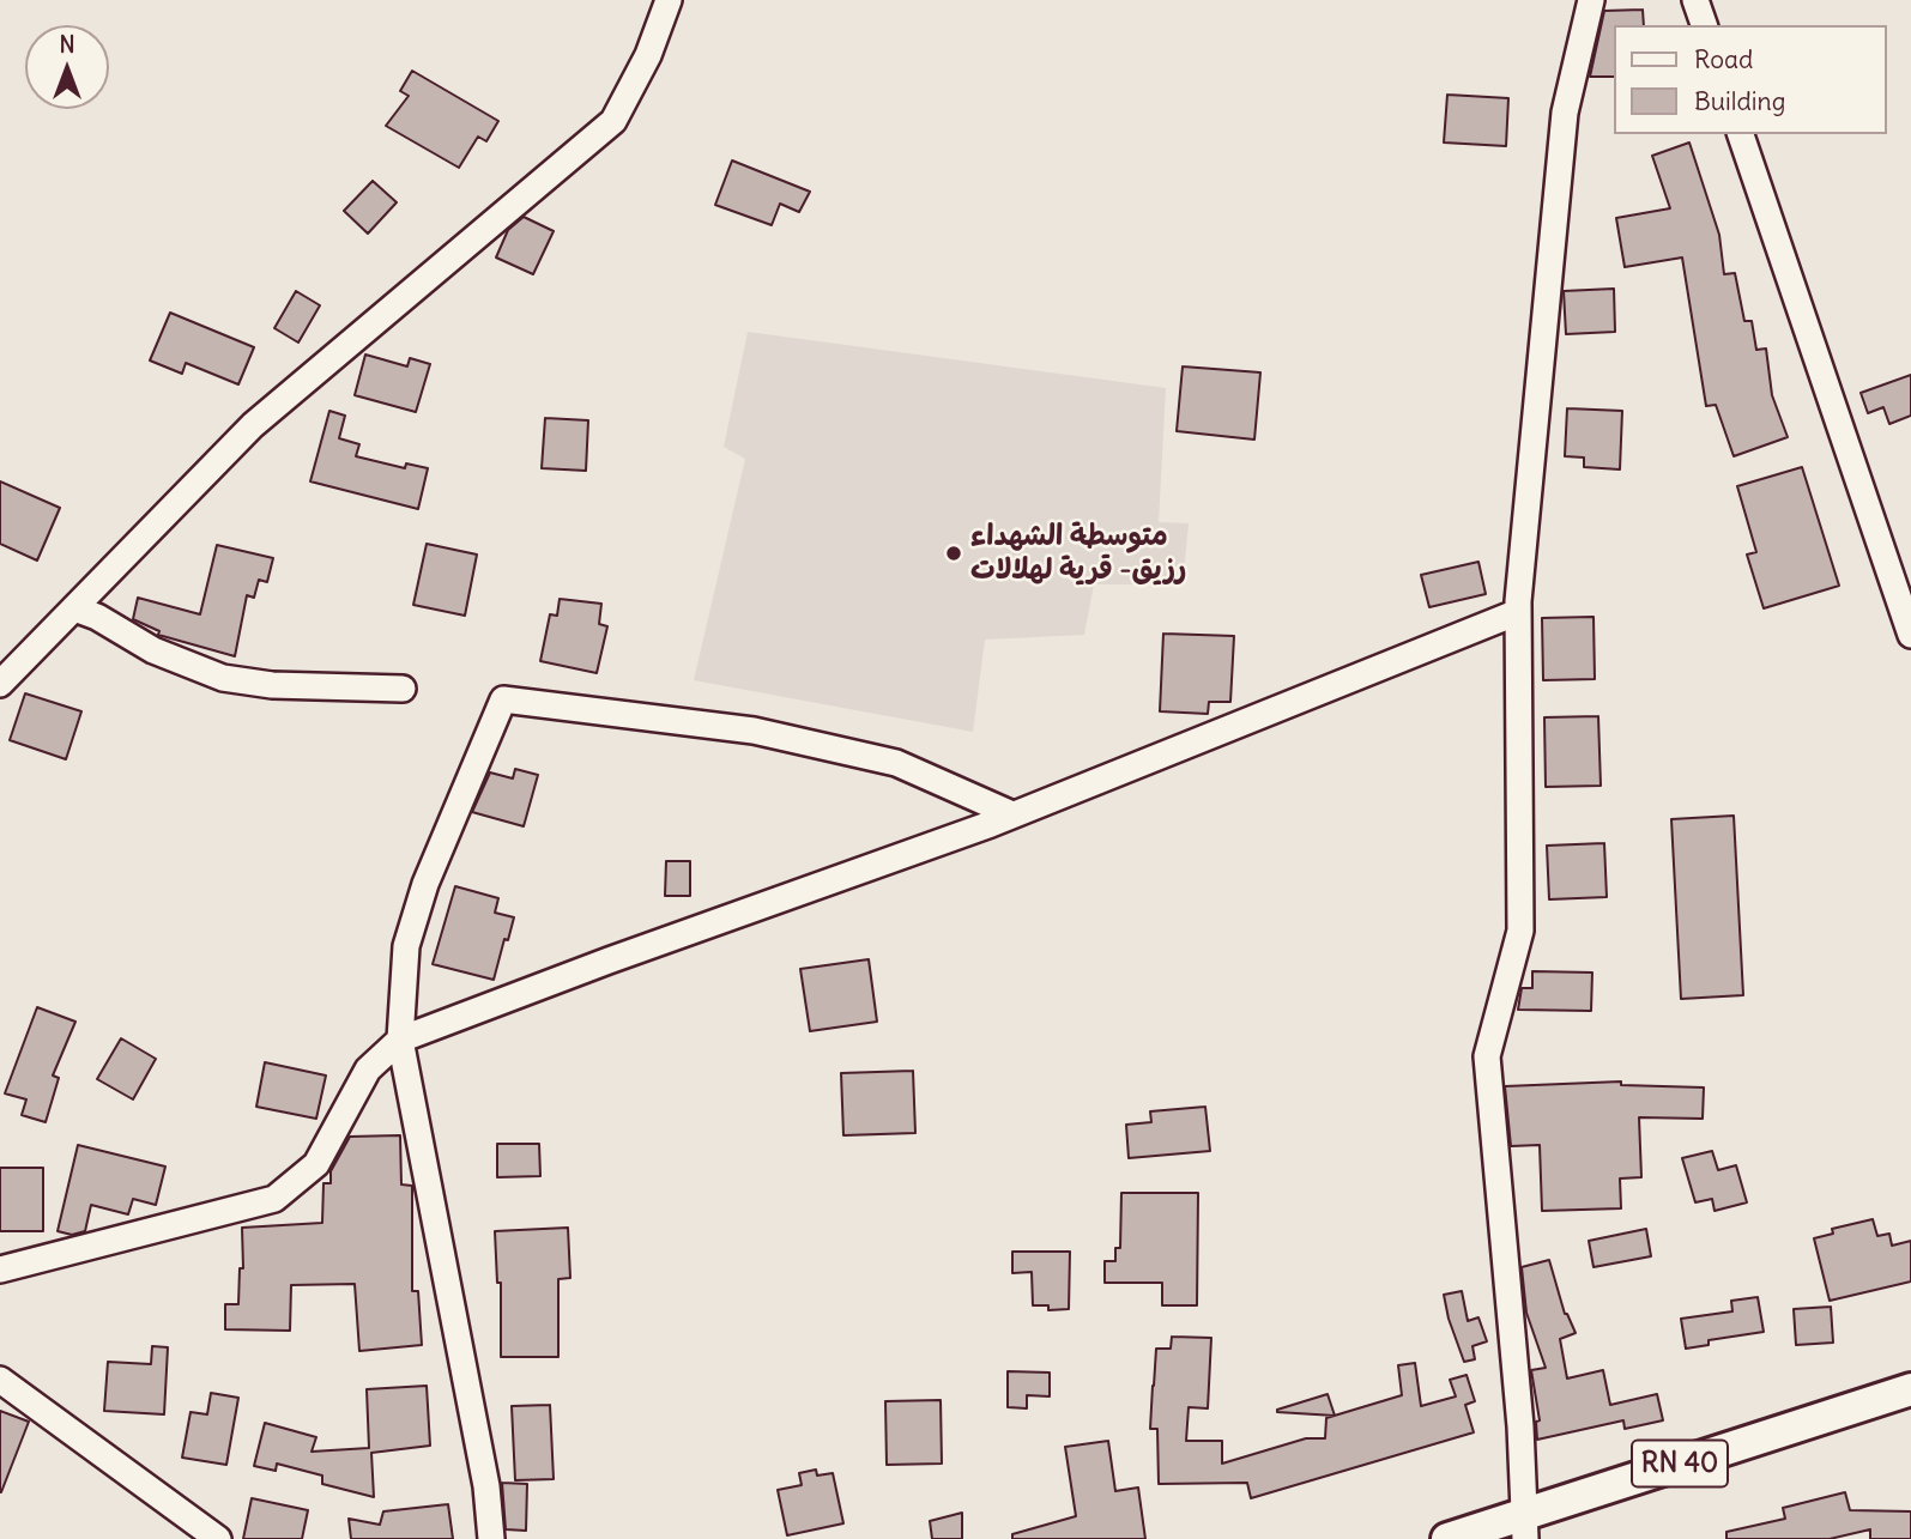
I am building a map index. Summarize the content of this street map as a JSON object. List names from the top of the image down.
{
  "streets": {
    "main road": ["RN 40"]
  },
  "places": ["متوسطة الشهداء رزيق- قرية لهلالات"],
  "legend": ["Road", "Building"],
  "north": "top"
}
